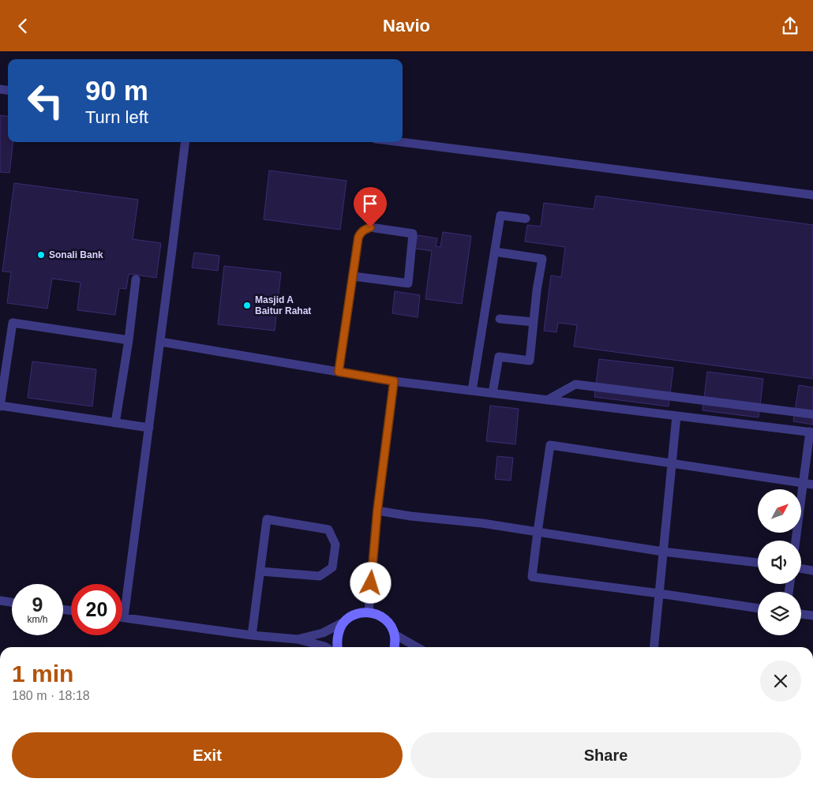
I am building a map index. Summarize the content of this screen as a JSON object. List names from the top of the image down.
{
  "places": ["Sonali Bank", "Masjid A Baitur Rahat"],
  "north": "top right",
  "page": {
    "header": "Navio",
    "turn": ["90 m", "Turn left"],
    "speed": "9 km/h",
    "limit": "20",
    "heading": ["1 min", "180 m · 18:18"],
    "buttons": ["Exit", "Share"]
  }
}
